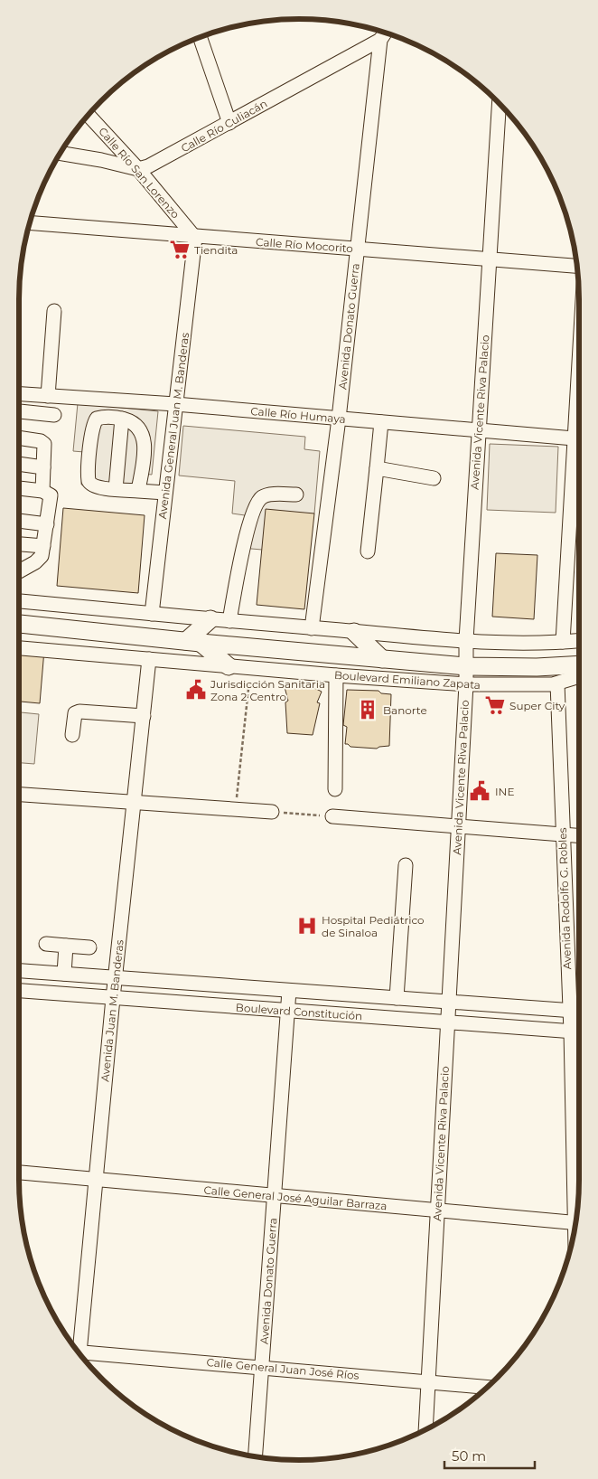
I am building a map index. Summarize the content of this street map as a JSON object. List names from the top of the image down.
{
  "streets": {
    "main road": ["Boulevard Emiliano Zapata"],
    "street": [
      "Calle Río Culiacán",
      "Calle Río San Lorenzo",
      "Calle Río Mocorito",
      "Avenida Donato Guerra",
      "Avenida Vicente Riva Palacio",
      "Calle Río Humaya",
      "Avenida General Juan M. Banderas",
      "Avenida Rodolfo G. Robles",
      "Avenida Juan M. Banderas",
      "Boulevard Constitución",
      "Calle General José Aguilar Barraza",
      "Calle General Juan José Ríos"
    ]
  },
  "crossings": [
    ["Calle Río Culiacán", "Calle Río San Lorenzo"],
    ["Calle Río Culiacán", "Avenida Donato Guerra"],
    ["Calle Río San Lorenzo", "Calle Río Mocorito"],
    ["Calle Río San Lorenzo", "Avenida General Juan M. Banderas"],
    ["Calle Río Mocorito", "Avenida Donato Guerra"],
    ["Calle Río Mocorito", "Avenida Vicente Riva Palacio"],
    ["Calle Río Mocorito", "Avenida General Juan M. Banderas"],
    ["Avenida Donato Guerra", "Calle Río Humaya"],
    ["Avenida Donato Guerra", "Boulevard Constitución"],
    ["Avenida Donato Guerra", "Calle General José Aguilar Barraza"],
    ["Avenida Donato Guerra", "Calle General Juan José Ríos"],
    ["Avenida Vicente Riva Palacio", "Calle Río Humaya"],
    ["Avenida Vicente Riva Palacio", "Boulevard Emiliano Zapata"],
    ["Avenida Vicente Riva Palacio", "Boulevard Constitución"],
    ["Avenida Vicente Riva Palacio", "Calle General José Aguilar Barraza"],
    ["Avenida Vicente Riva Palacio", "Calle General Juan José Ríos"],
    ["Calle Río Humaya", "Avenida General Juan M. Banderas"],
    ["Boulevard Emiliano Zapata", "Avenida Rodolfo G. Robles"],
    ["Boulevard Emiliano Zapata", "Avenida Juan M. Banderas"],
    ["Avenida Rodolfo G. Robles", "Boulevard Constitución"],
    ["Avenida Juan M. Banderas", "Boulevard Constitución"],
    ["Avenida Juan M. Banderas", "Calle General José Aguilar Barraza"]
  ],
  "places": {
    "supermarket": ["Tiendita", "Super City"],
    "public building": ["Jurisdicción Sanitaria Zona 2 Centro", "INE"],
    "building": ["Banorte"],
    "hospital": ["Hospital Pediátrico de Sinaloa"]
  },
  "scale_bar": "50 m"
}
